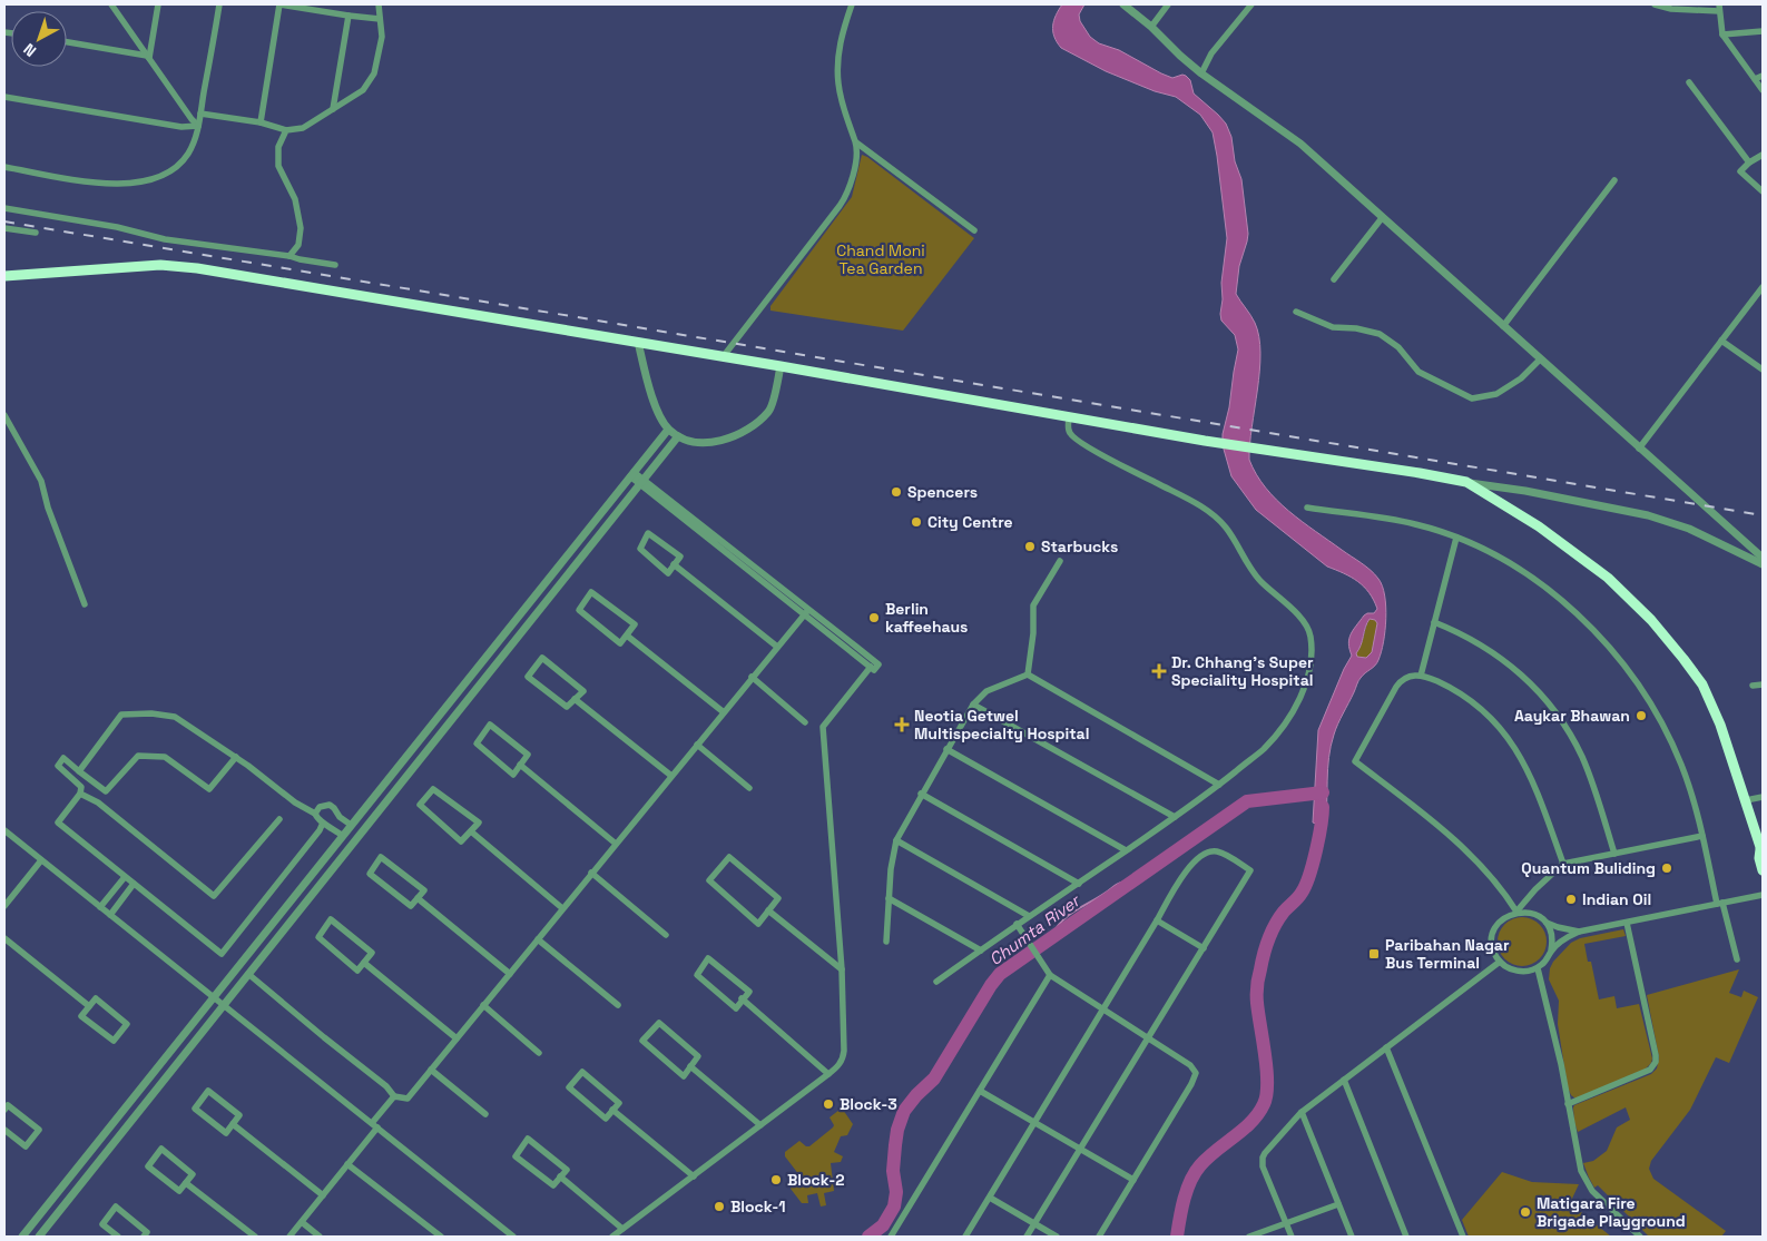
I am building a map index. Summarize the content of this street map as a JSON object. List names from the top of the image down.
{
  "water": ["Chumta River"],
  "parks": ["Chand Moni Tea Garden"],
  "places": {
    "other": [
      "Spencers",
      "City Centre",
      "Starbucks",
      "Berlin kaffeehaus",
      "Aaykar Bhawan",
      "Quantum Buliding",
      "Indian Oil",
      "Block-3",
      "Block-2",
      "Block-1",
      "Matigara Fire Brigade Playground"
    ],
    "health": ["Dr. Chhang's Super Speciality Hospital", "Neotia Getwel Multispecialty Hospital"],
    "transit": ["Paribahan Nagar Bus Terminal"]
  },
  "north": "bottom left"
}
